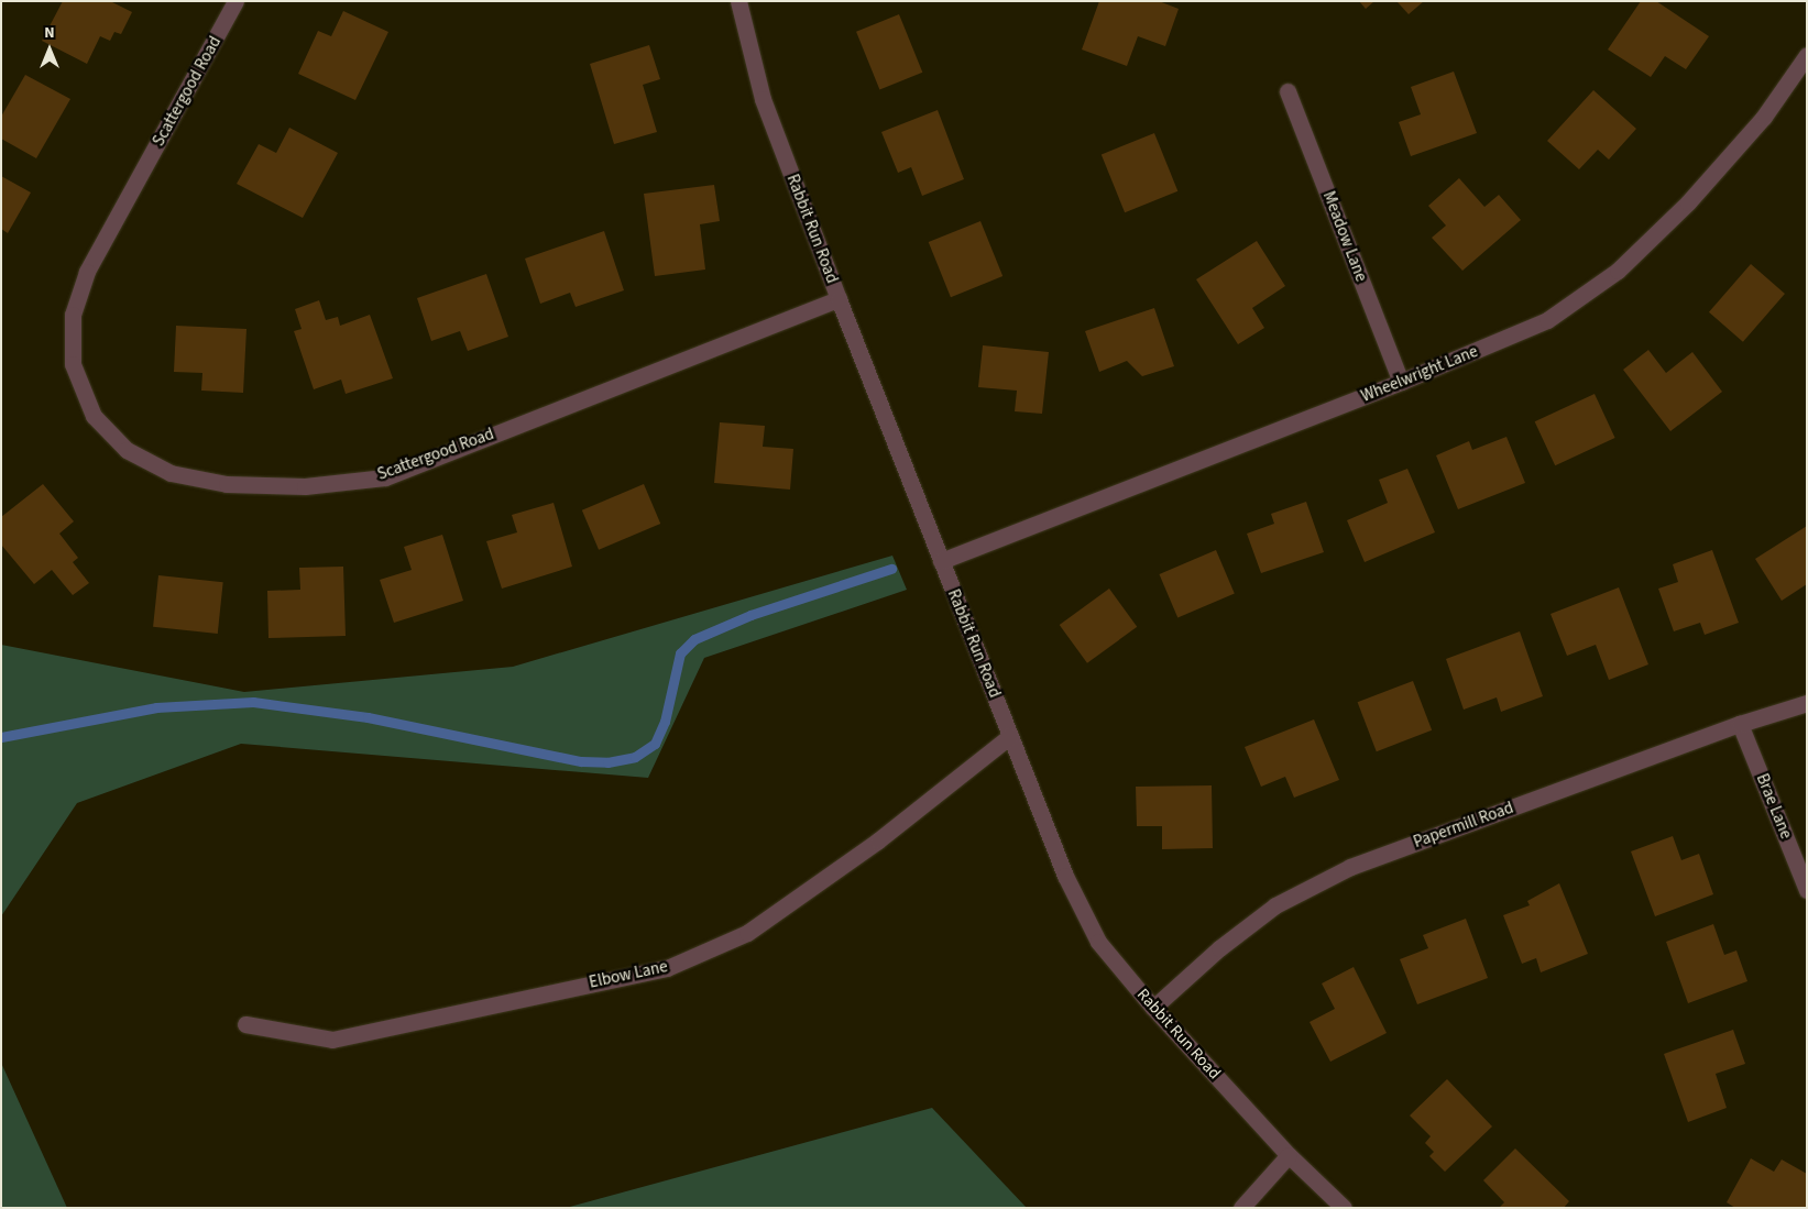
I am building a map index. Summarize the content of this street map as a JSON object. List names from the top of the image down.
{
  "streets": {
    "street": [
      "Scattergood Road",
      "Rabbit Run Road",
      "Meadow Lane",
      "Wheelwright Lane",
      "Brae Lane",
      "Papermill Road",
      "Elbow Lane"
    ]
  },
  "crossings": [
    ["Scattergood Road", "Rabbit Run Road"],
    ["Rabbit Run Road", "Wheelwright Lane"],
    ["Rabbit Run Road", "Papermill Road"],
    ["Rabbit Run Road", "Elbow Lane"],
    ["Meadow Lane", "Wheelwright Lane"],
    ["Brae Lane", "Papermill Road"]
  ],
  "north": "top"
}
